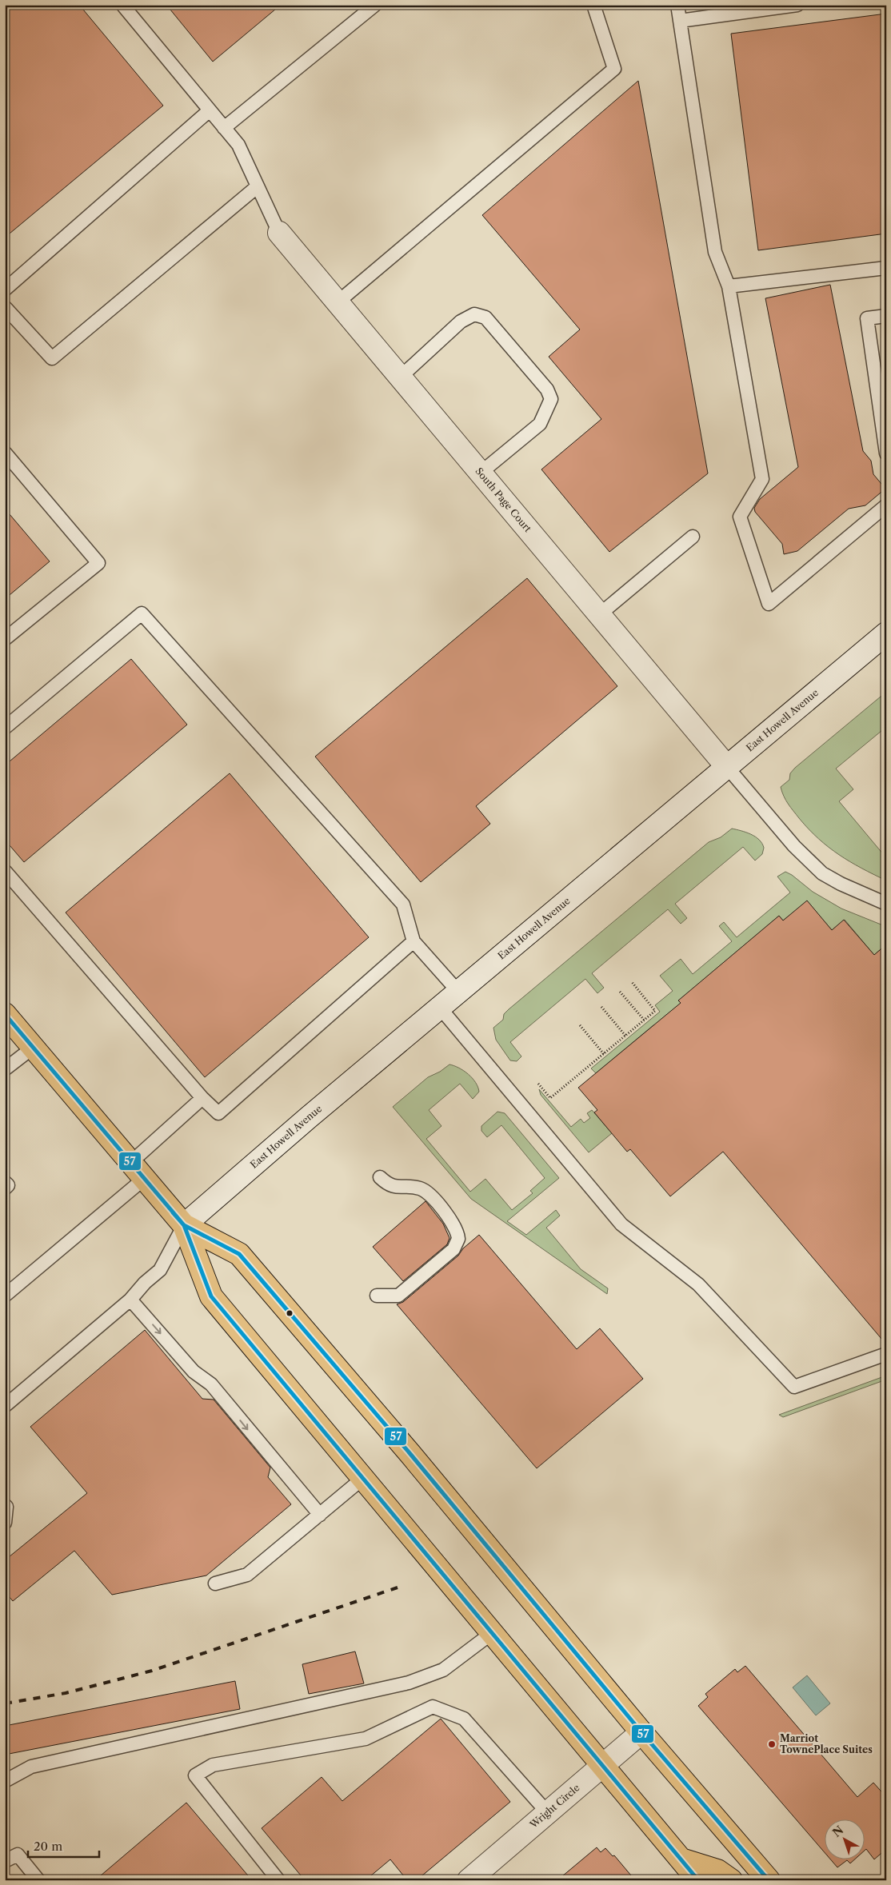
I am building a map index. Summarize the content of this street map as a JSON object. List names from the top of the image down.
{
  "streets": {
    "street": ["South Page Court", "East Howell Avenue", "Wright Circle"]
  },
  "crossings": [
    ["South Page Court", "East Howell Avenue"]
  ],
  "places": ["Marriot TownePlace Suites"],
  "lines": ["transit line 57"],
  "scale_bar": "20 m",
  "north": "top left"
}
